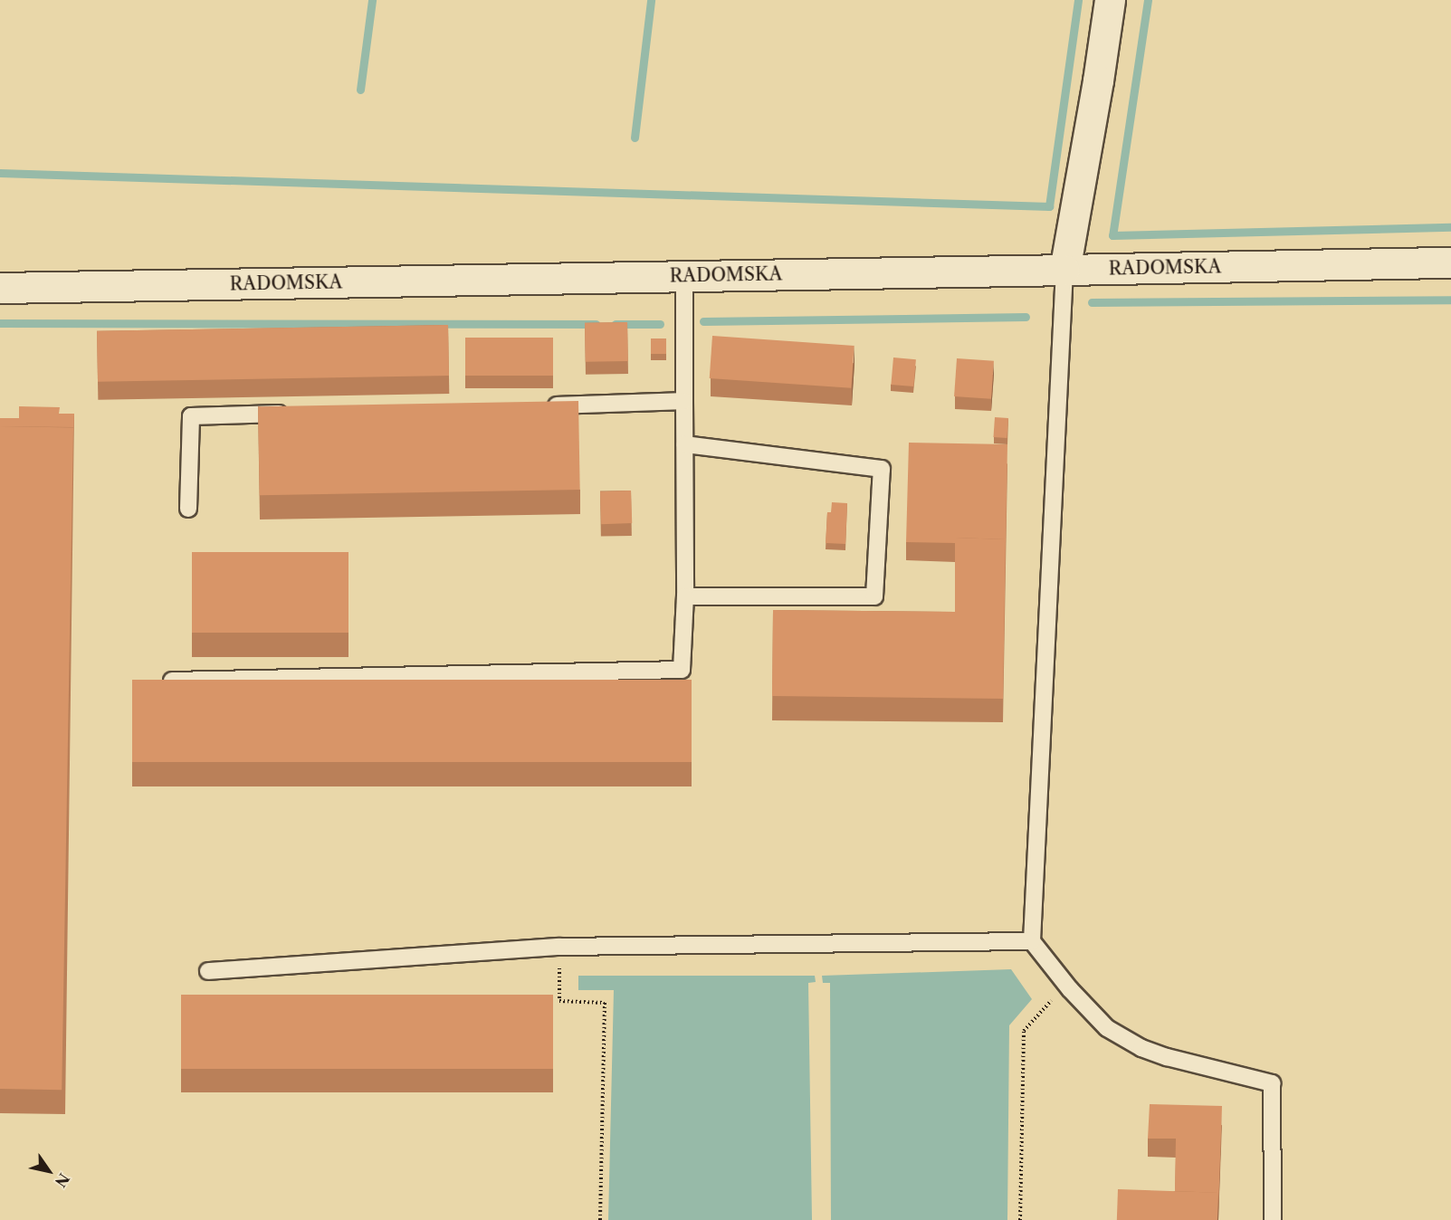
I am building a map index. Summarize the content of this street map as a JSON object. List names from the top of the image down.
{
  "streets": {
    "street": ["RADOMSKA"]
  },
  "north": "bottom right"
}
